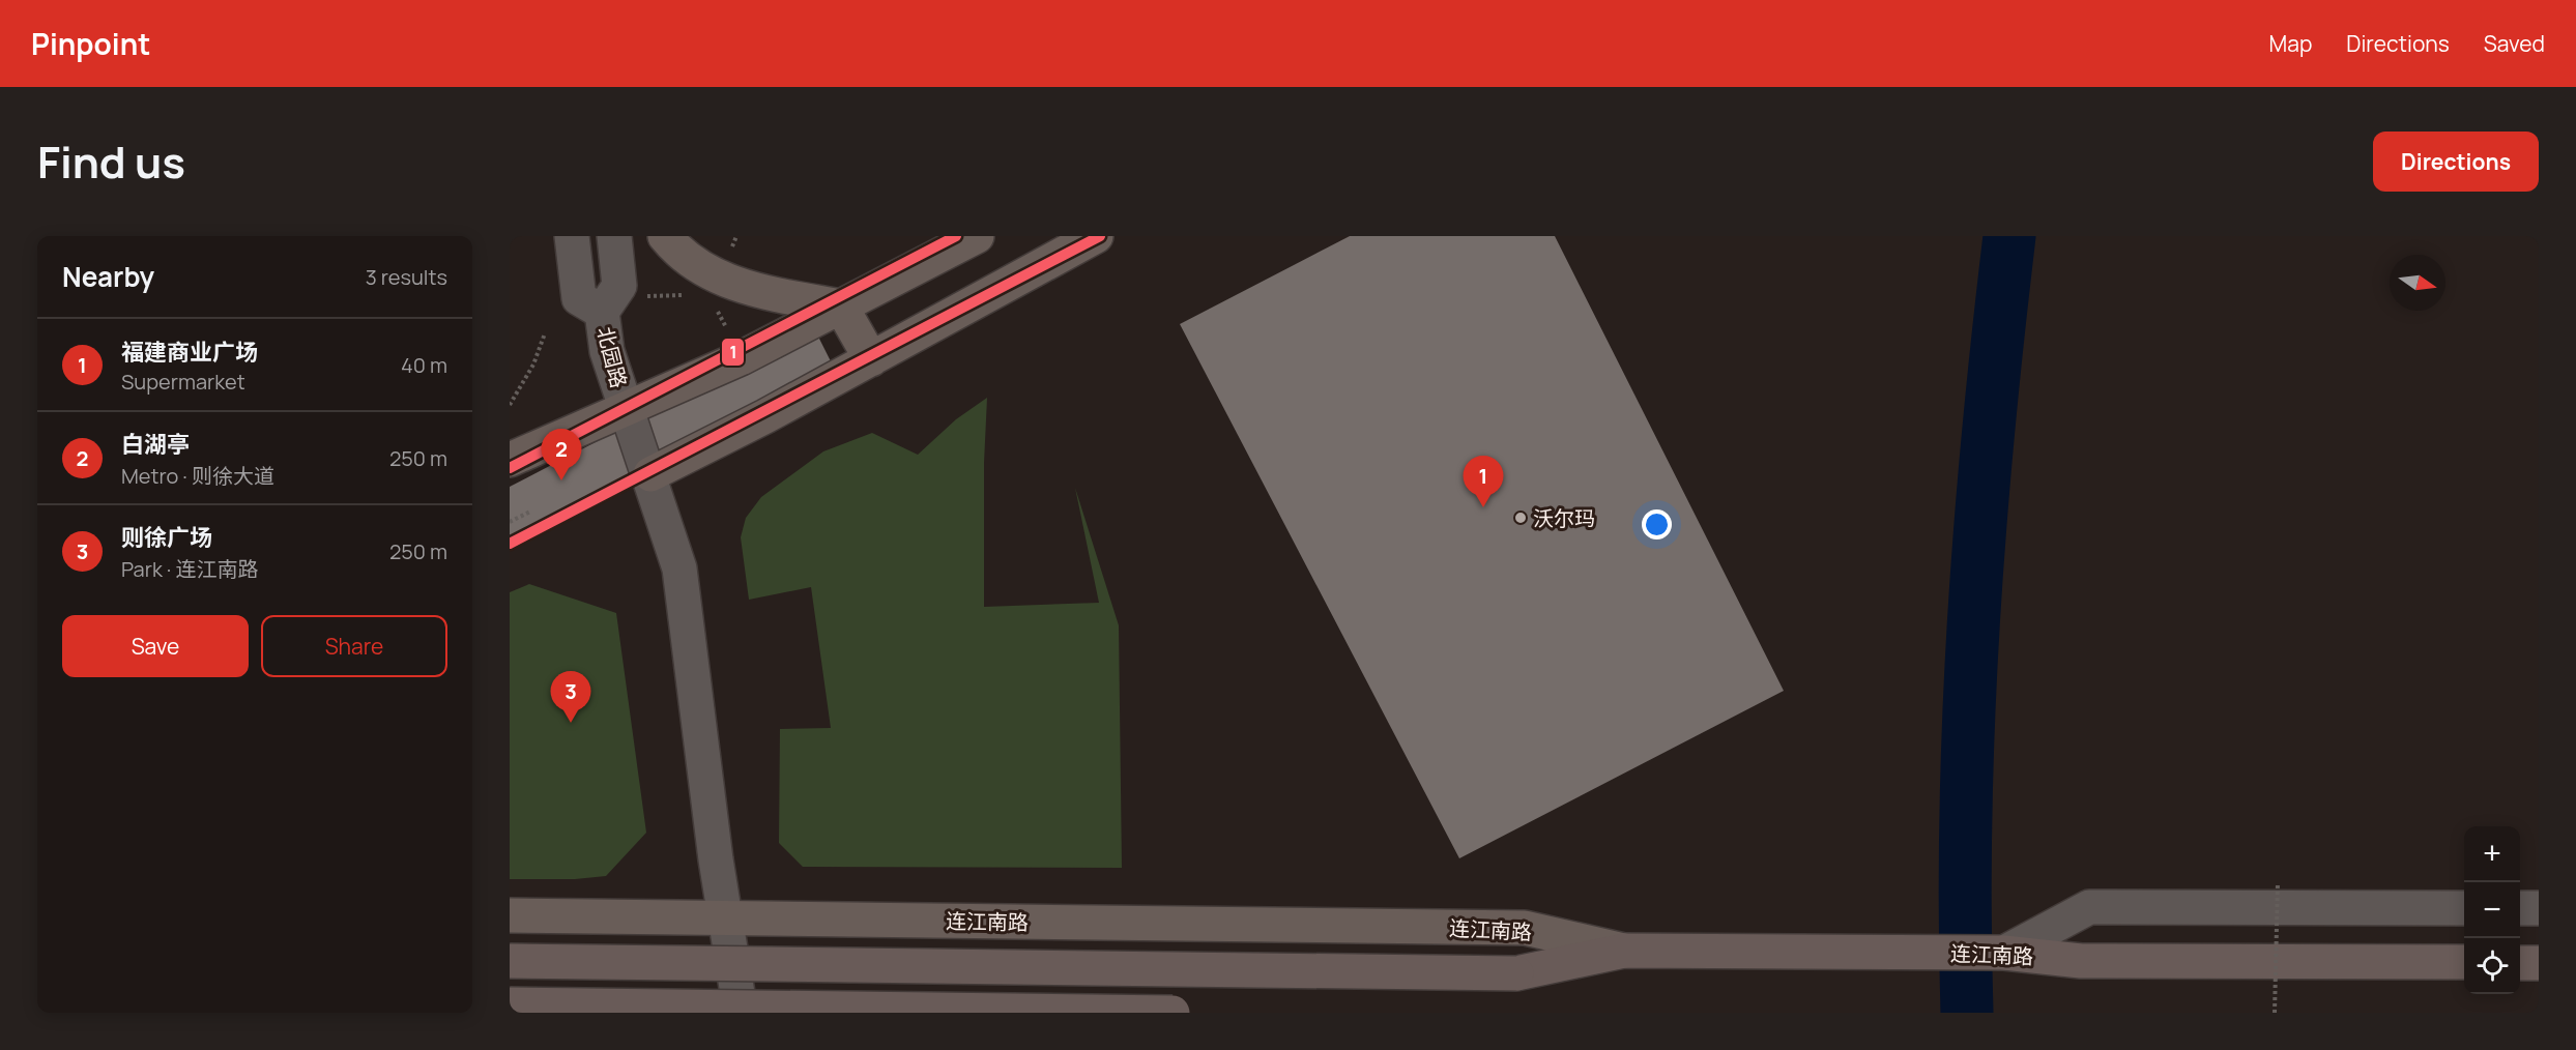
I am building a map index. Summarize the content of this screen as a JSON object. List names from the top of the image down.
{
  "streets": {
    "highway": ["连江南路"],
    "main road": ["北园路"]
  },
  "crossings": [
    ["北园路", "连江南路"]
  ],
  "places": ["沃尔玛"],
  "lines": ["transit line 1"],
  "north": "right",
  "page": {
    "header": "Pinpoint",
    "nav": ["Map", "Directions", "Saved"],
    "title": "Find us",
    "buttons": [
      "Directions",
      ["Save", "Share"]
    ],
    "heading": ["Nearby", "3 results"],
    "list": [
      {
        "mark": "1",
        "name": "福建商业广场",
        "note": "Supermarket",
        "value": "40 m"
      },
      {
        "mark": "2",
        "name": "白湖亭",
        "note": "Metro · 则徐大道",
        "value": "250 m"
      },
      {
        "mark": "3",
        "name": "则徐广场",
        "note": "Park · 连江南路",
        "value": "250 m"
      }
    ],
    "pins": ["2", "1", "3"],
    "map_buttons": ["+", "−"]
  }
}
